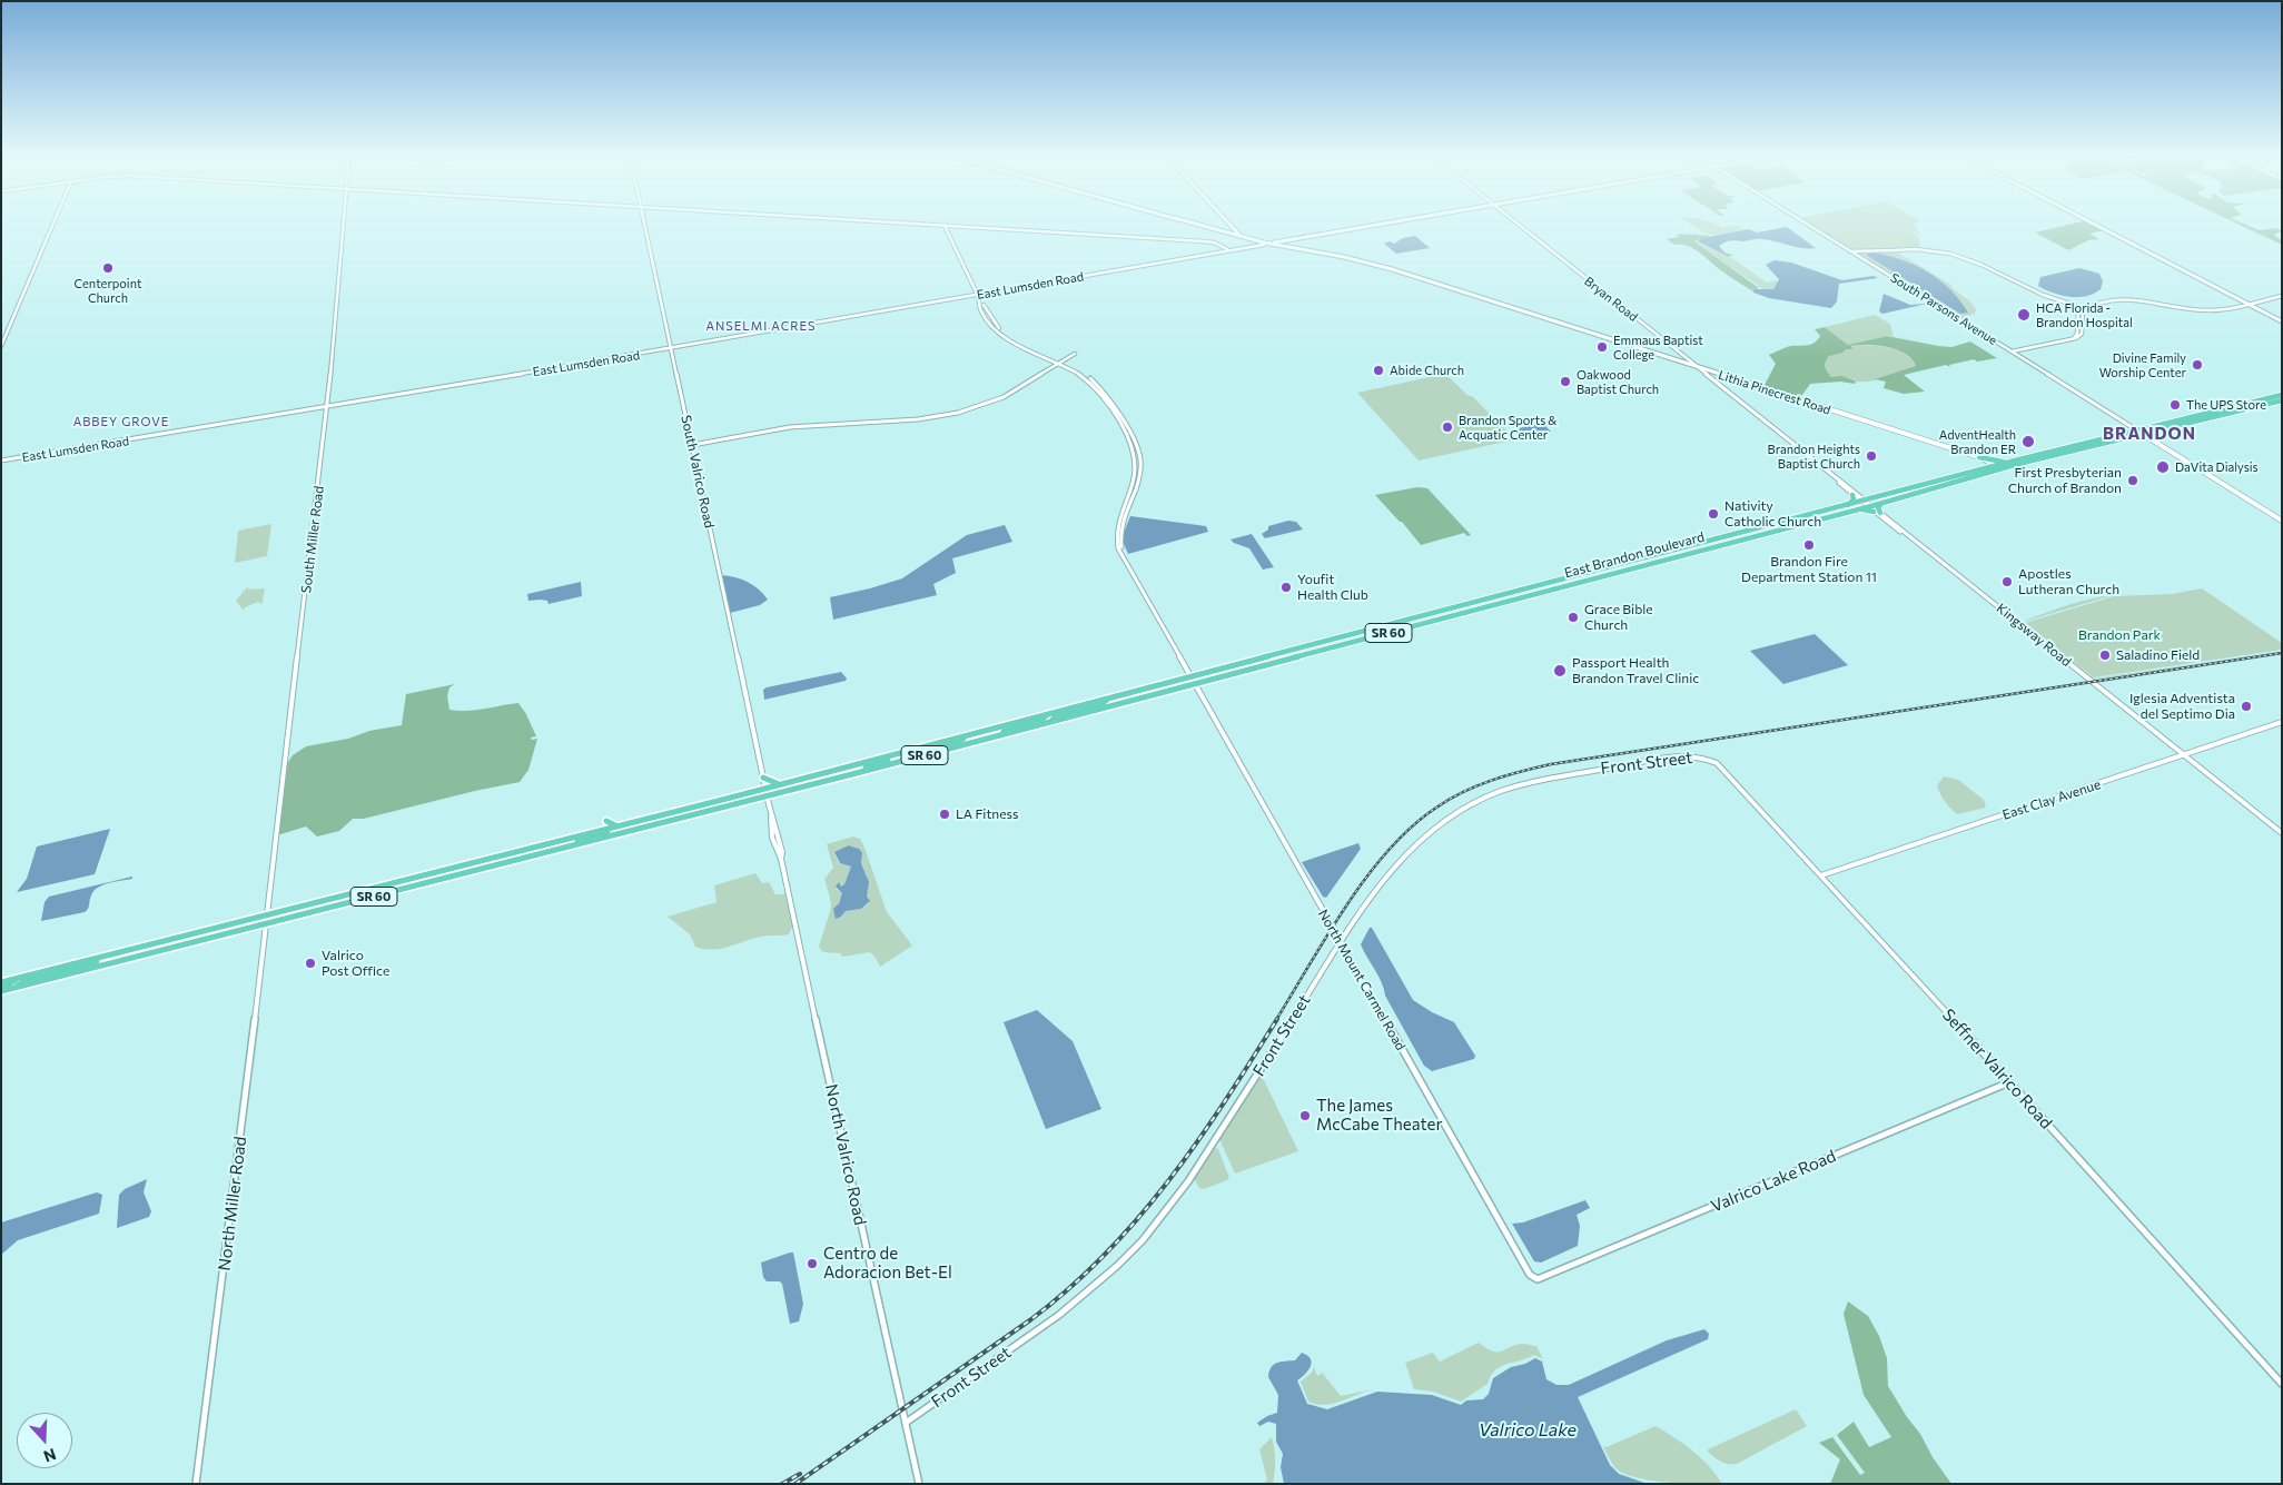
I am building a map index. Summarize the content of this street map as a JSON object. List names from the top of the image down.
{
  "streets": {
    "highway": ["East Brandon Boulevard", "SR 60"],
    "main road": ["East Lumsden Road", "Lithia Pinecrest Road"],
    "street": [
      "Bryan Road",
      "South Parsons Avenue",
      "South Valrico Road",
      "South Miller Road",
      "Kingsway Road",
      "Front Street",
      "East Clay Avenue",
      "North Mount Carmel Road",
      "Seffner Valrico Road",
      "North Valrico Road",
      "Valrico Lake Road",
      "North Miller Road"
    ]
  },
  "crossings": [
    ["East Lumsden Road", "Lithia Pinecrest Road"],
    ["East Lumsden Road", "South Valrico Road"],
    ["East Lumsden Road", "South Miller Road"],
    ["Bryan Road", "Lithia Pinecrest Road"],
    ["Bryan Road", "East Brandon Boulevard"],
    ["Bryan Road", "Kingsway Road"],
    ["South Parsons Avenue", "East Brandon Boulevard"],
    ["South Parsons Avenue", "SR 60"],
    ["Lithia Pinecrest Road", "East Brandon Boulevard"],
    ["South Valrico Road", "SR 60"],
    ["South Valrico Road", "North Valrico Road"],
    ["South Miller Road", "SR 60"],
    ["South Miller Road", "North Miller Road"],
    ["East Brandon Boulevard", "SR 60"],
    ["East Brandon Boulevard", "Kingsway Road"],
    ["East Brandon Boulevard", "North Mount Carmel Road"],
    ["SR 60", "North Mount Carmel Road"],
    ["SR 60", "North Valrico Road"],
    ["SR 60", "North Miller Road"],
    ["Kingsway Road", "East Clay Avenue"],
    ["Front Street", "North Mount Carmel Road"],
    ["Front Street", "Seffner Valrico Road"],
    ["Front Street", "North Valrico Road"],
    ["East Clay Avenue", "Seffner Valrico Road"],
    ["North Mount Carmel Road", "Valrico Lake Road"],
    ["Seffner Valrico Road", "Valrico Lake Road"]
  ],
  "districts": ["ANSELMI ACRES", "ABBEY GROVE", "BRANDON"],
  "water": ["Valrico Lake"],
  "parks": ["Brandon Park"],
  "places": [
    "Centerpoint Church",
    "HCA Florida - Brandon Hospital",
    "Emmaus Baptist College",
    "Divine Family Worship Center",
    "Abide Church",
    "Oakwood Baptist Church",
    "The UPS Store",
    "Brandon Sports & Acquatic Center",
    "AdventHealth Brandon ER",
    "Brandon Heights Baptist Church",
    "DaVita Dialysis",
    "First Presbyterian Church of Brandon",
    "Nativity Catholic Church",
    "Brandon Fire Department Station 11",
    "Apostles Lutheran Church",
    "Youfit Health Club",
    "Grace Bible Church",
    "Saladino Field",
    "Passport Health Brandon Travel Clinic",
    "Iglesia Adventista del Septimo Dia",
    "LA Fitness",
    "Valrico Post Office",
    "The James McCabe Theater",
    "Centro de Adoracion Bet-El"
  ],
  "north": "bottom"
}
